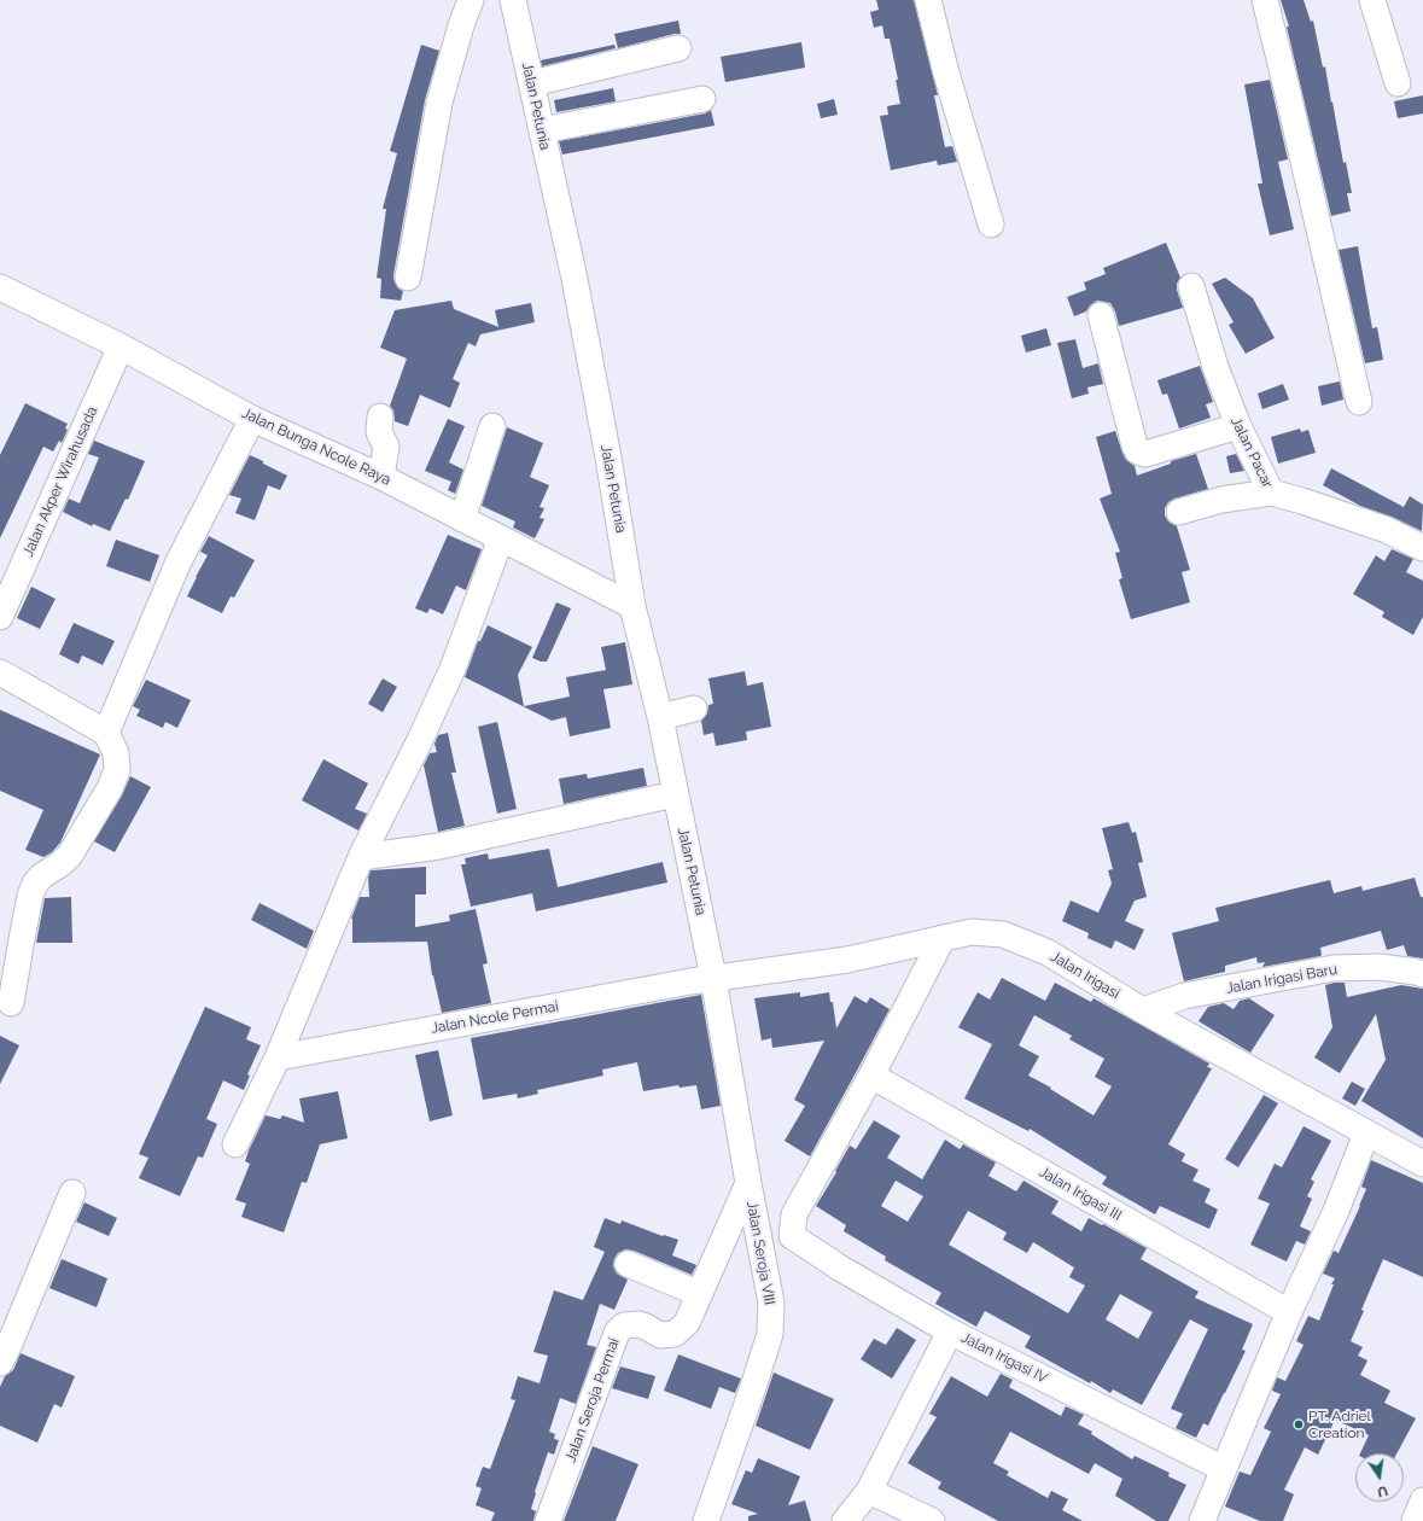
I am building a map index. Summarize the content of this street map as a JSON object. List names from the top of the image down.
{
  "streets": {
    "street": [
      "Jalan Petunia",
      "Jalan Bunga Ncole Raya",
      "Jalan Pacar",
      "Jalan Akper Wirahusada",
      "Jalan Irigasi",
      "Jalan Irigasi Baru",
      "Jalan Ncole Permai",
      "Jalan Irigasi III",
      "Jalan Seroja VIII",
      "Jalan Irigasi IV",
      "Jalan Seroja Permai"
    ]
  },
  "crossings": [
    ["Jalan Petunia", "Jalan Bunga Ncole Raya"],
    ["Jalan Petunia", "Jalan Irigasi"],
    ["Jalan Petunia", "Jalan Ncole Permai"],
    ["Jalan Petunia", "Jalan Seroja VIII"],
    ["Jalan Bunga Ncole Raya", "Jalan Akper Wirahusada"],
    ["Jalan Irigasi", "Jalan Irigasi Baru"],
    ["Jalan Irigasi", "Jalan Ncole Permai"],
    ["Jalan Irigasi", "Jalan Seroja VIII"],
    ["Jalan Ncole Permai", "Jalan Seroja VIII"],
    ["Jalan Seroja VIII", "Jalan Seroja Permai"]
  ],
  "places": ["PT. Adriel Creation"],
  "north": "bottom"
}
